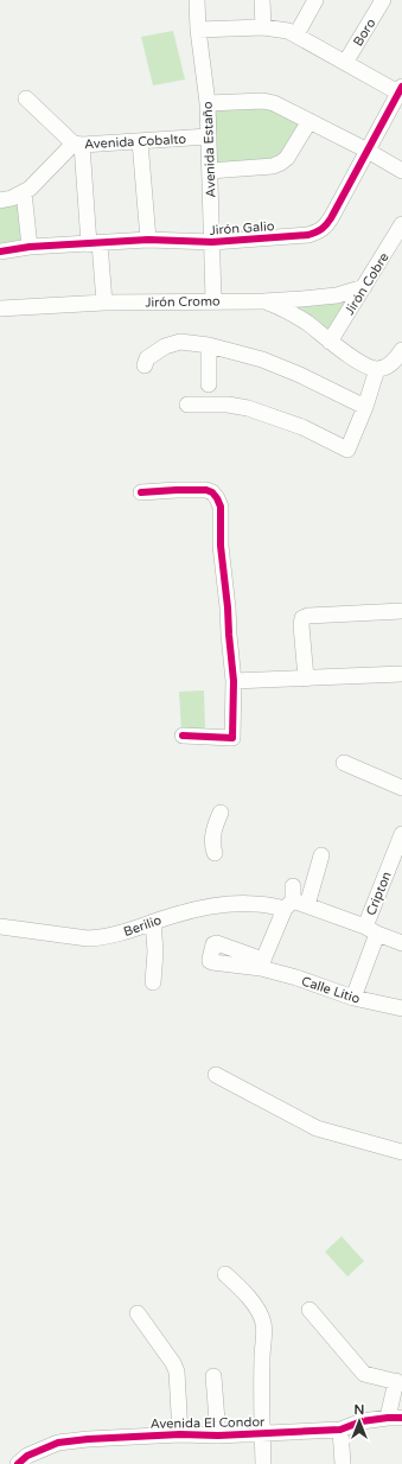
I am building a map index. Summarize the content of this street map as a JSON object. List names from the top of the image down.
{
  "streets": {
    "street": [
      "Boro",
      "Avenida Cobalto",
      "Avenida Estaño",
      "Jirón Galio",
      "Jirón Cobre",
      "Jirón Cromo",
      "Cripton",
      "Berilio",
      "Calle Litio",
      "Avenida El Condor"
    ]
  },
  "crossings": [
    ["Avenida Cobalto", "Avenida Estaño"],
    ["Avenida Estaño", "Jirón Galio"],
    ["Avenida Estaño", "Jirón Cromo"],
    ["Jirón Cobre", "Jirón Cromo"],
    ["Cripton", "Berilio"],
    ["Cripton", "Calle Litio"],
    ["Berilio", "Calle Litio"]
  ],
  "north": "top"
}
